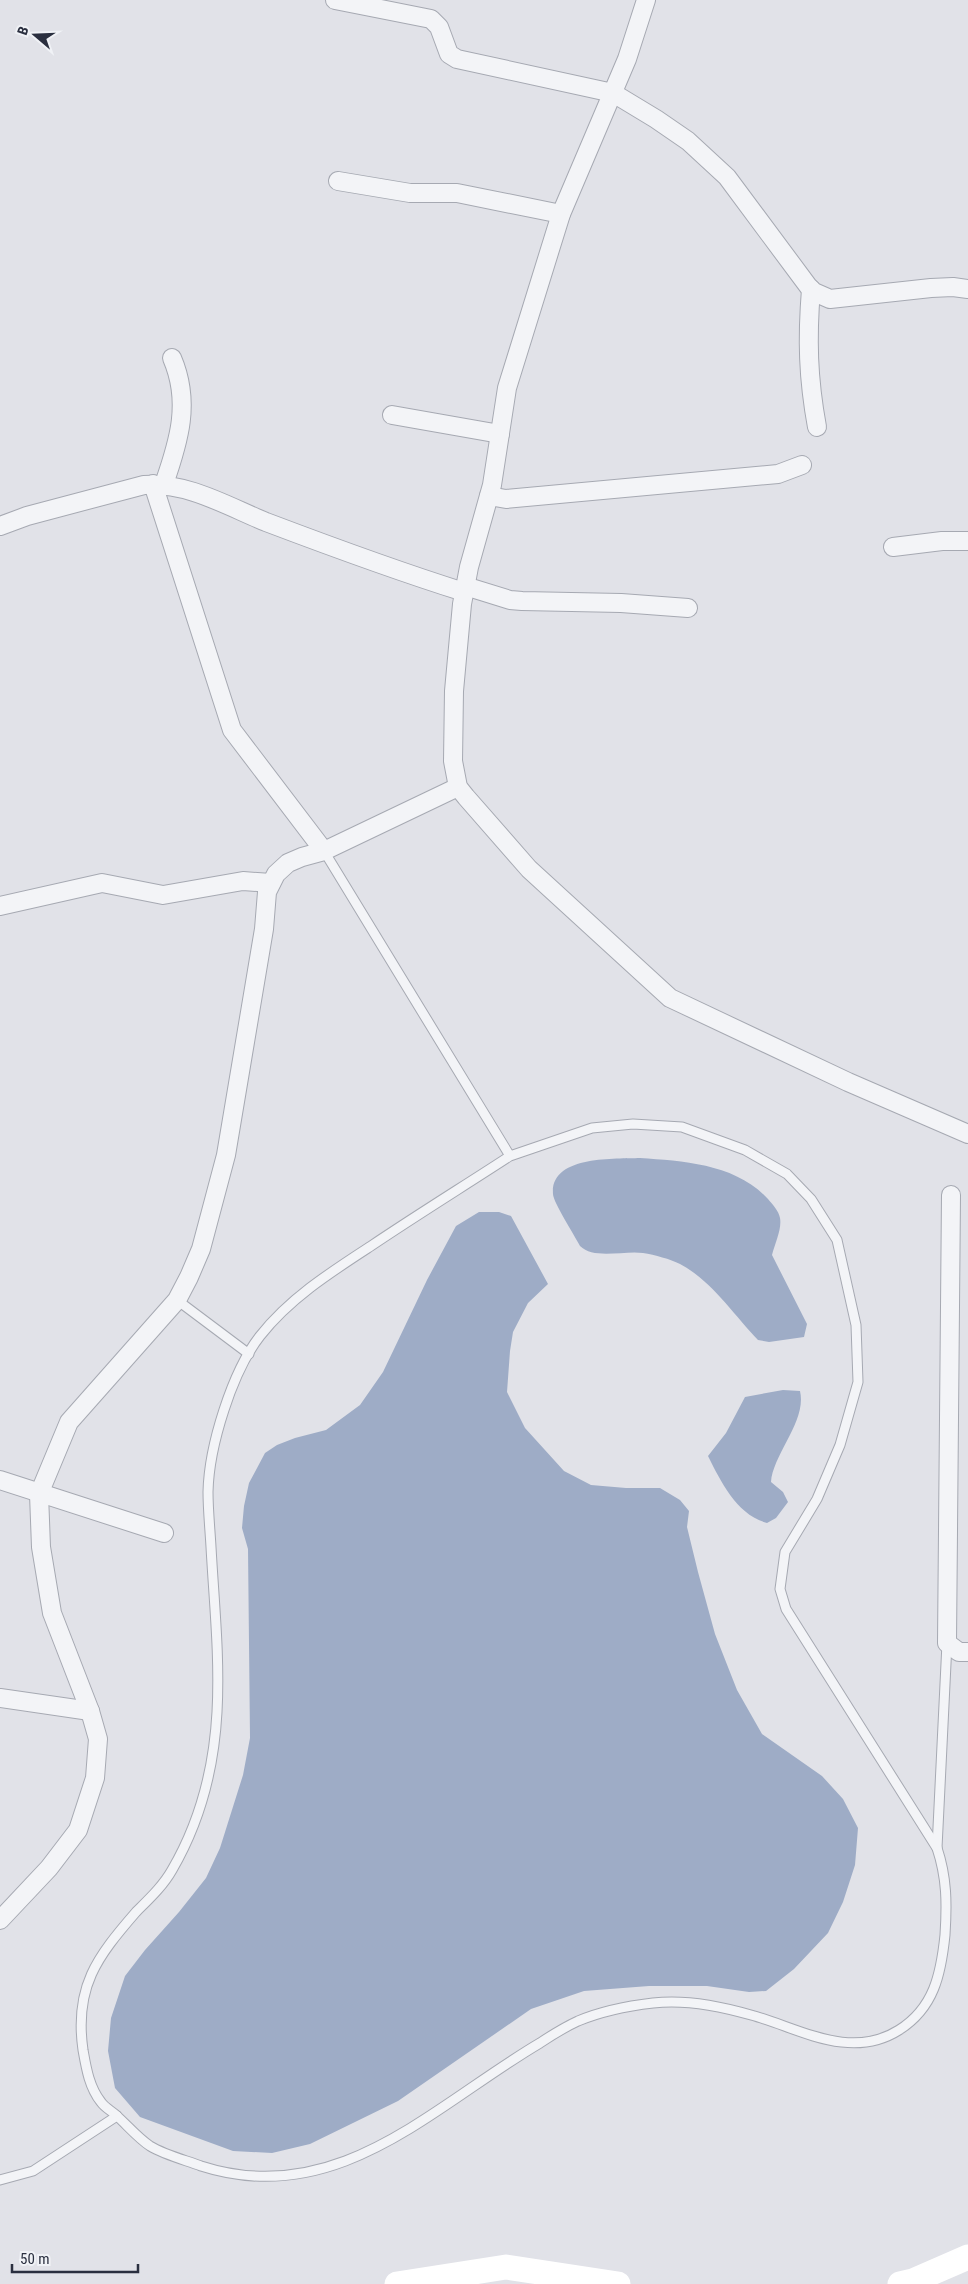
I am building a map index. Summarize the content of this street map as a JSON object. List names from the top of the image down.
{
  "scale_bar": "50 m",
  "north": "left"
}
